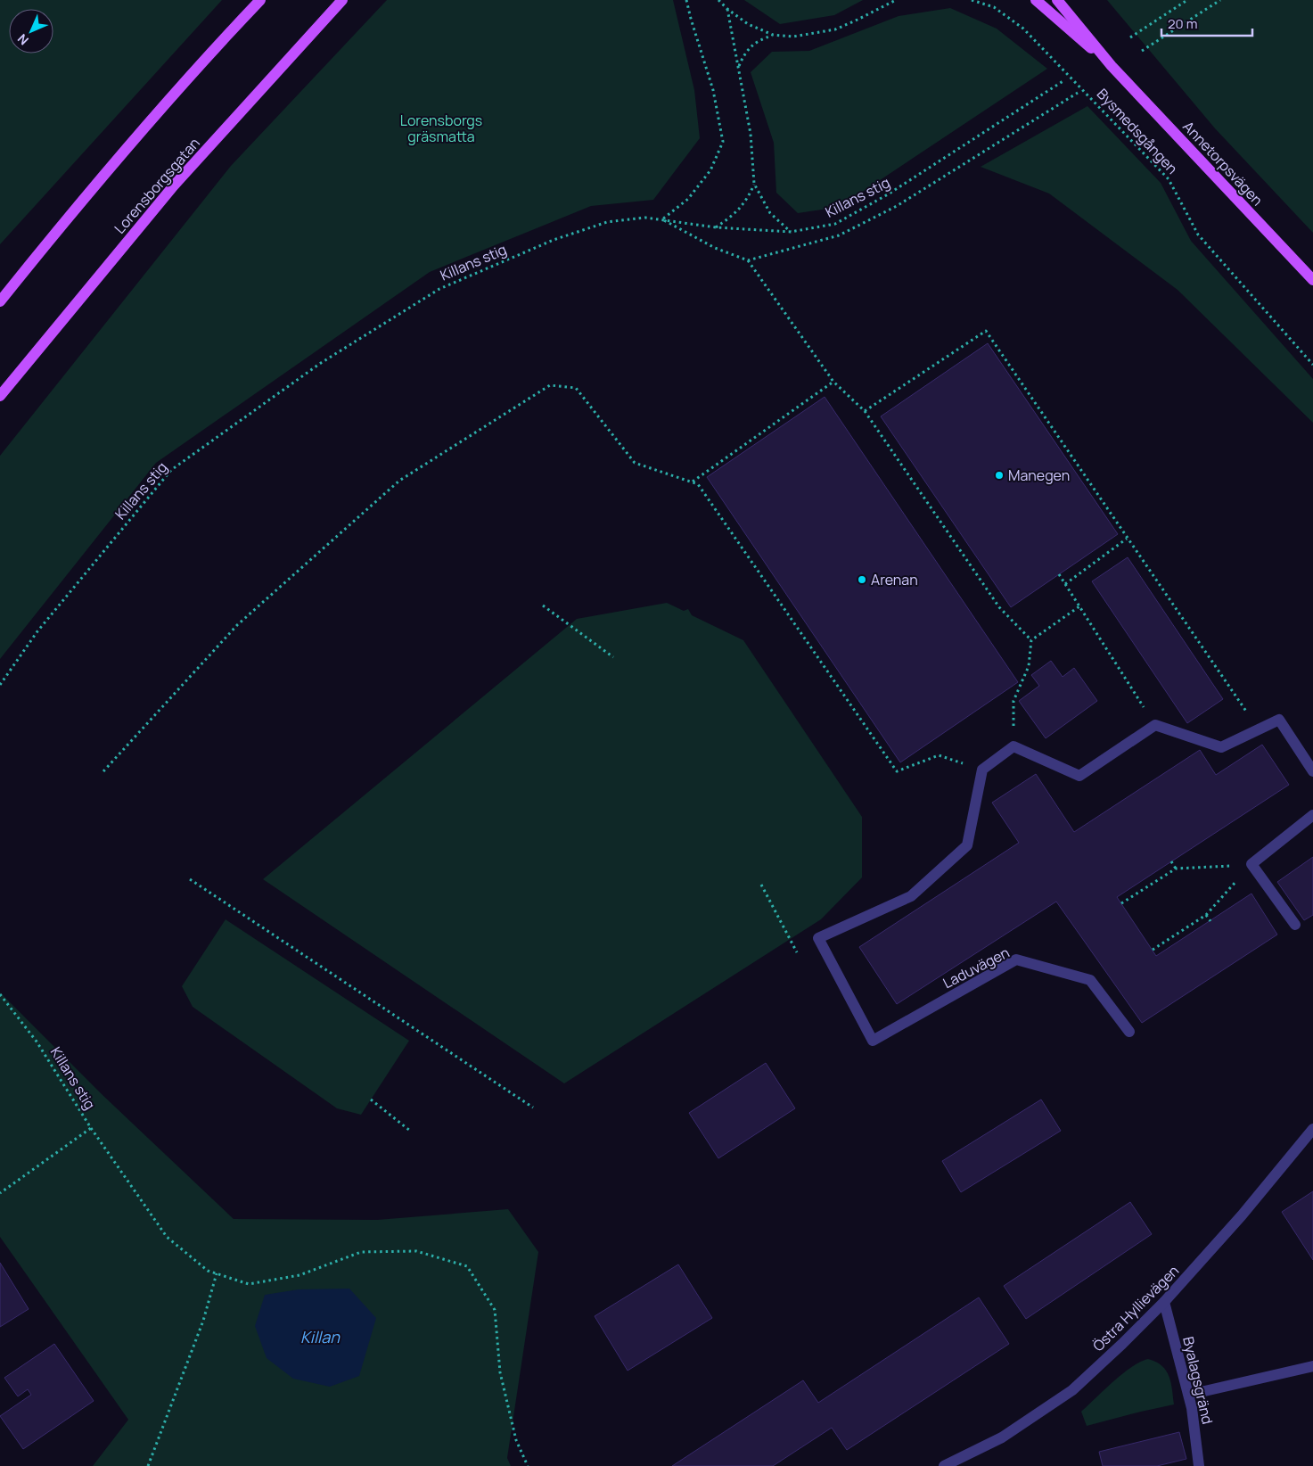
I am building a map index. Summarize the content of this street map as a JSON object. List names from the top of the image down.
{
  "streets": {
    "main road": ["Annetorpsvägen", "Lorensborgsgatan"],
    "street": ["Laduvägen", "Östra Hyllievägen", "Byalagsgränd"],
    "path": ["Bysmedsgången", "Killans stig"]
  },
  "crossings": [
    ["Östra Hyllievägen", "Byalagsgränd"]
  ],
  "water": ["Killan"],
  "parks": ["Lorensborgs gräsmatta"],
  "places": ["Manegen", "Arenan"],
  "scale_bar": "20 m",
  "north": "bottom left"
}
